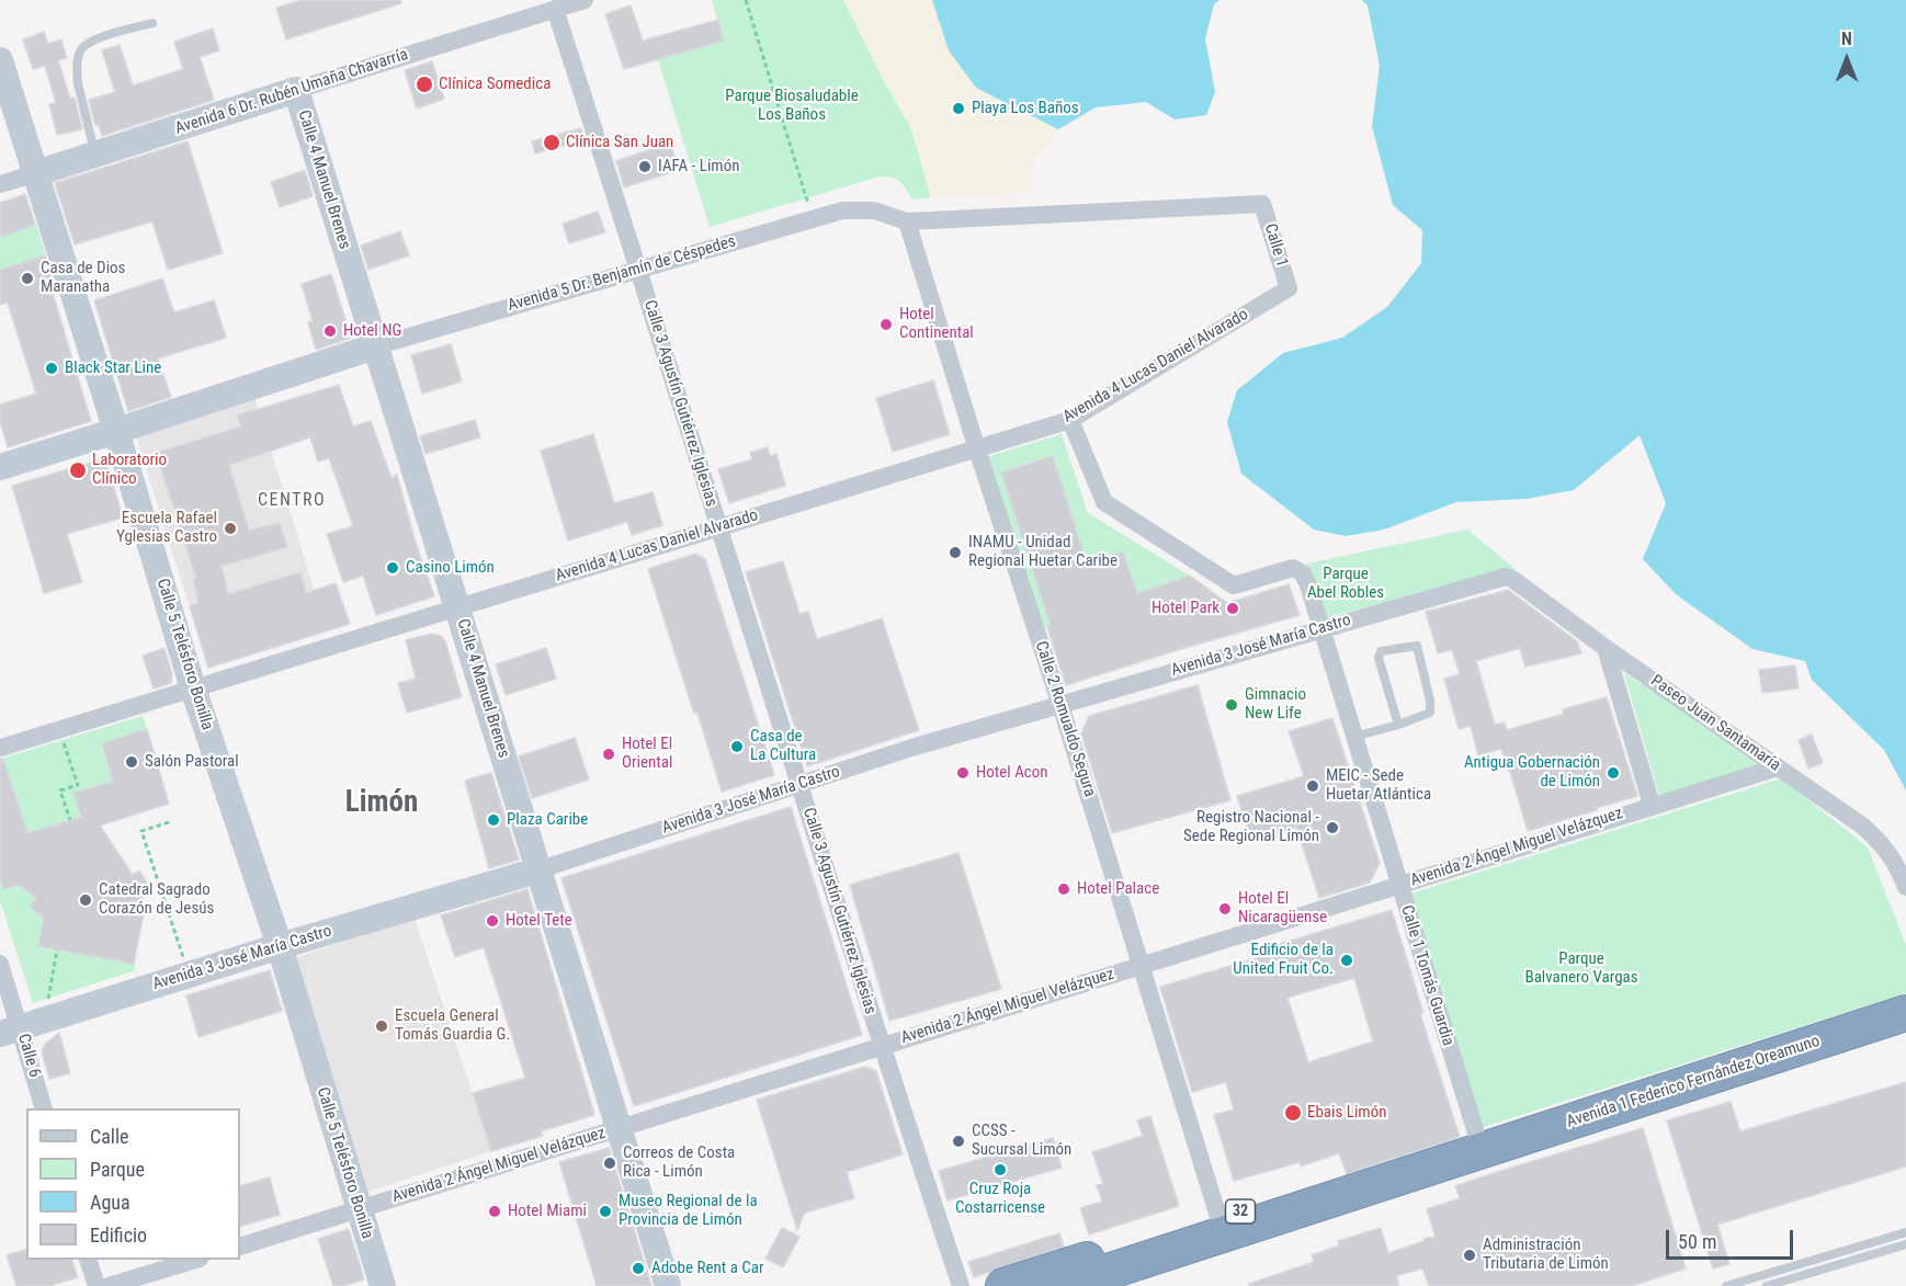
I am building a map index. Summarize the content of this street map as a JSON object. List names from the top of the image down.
{
  "streets": {
    "highway": ["Avenida 1 Federico Fernández Oreamuno", "32"],
    "main road": [
      "Avenida 6 Dr. Rubén Umaña Chavarría",
      "Calle 4 Manuel Brenes",
      "Avenida 5 Dr. Benjamín de Céspedes",
      "Avenida 3 José María Castro",
      "Calle 5 Telésforo Bonilla"
    ],
    "street": [
      "Calle 1",
      "Avenida 4 Lucas Daniel Alvarado",
      "Calle 3 Agustín Gutiérrez Iglesias",
      "Calle 2 Romualdo Segura",
      "Paseo Juan Santamaría",
      "Avenida 2 Ángel Miguel Velázquez",
      "Calle 1 Tomás Guardia",
      "Calle 6"
    ]
  },
  "crossings": [
    ["Avenida 6 Dr. Rubén Umaña Chavarría", "Calle 4 Manuel Brenes"],
    ["Avenida 6 Dr. Rubén Umaña Chavarría", "Calle 3 Agustín Gutiérrez Iglesias"],
    ["Avenida 6 Dr. Rubén Umaña Chavarría", "Calle 5 Telésforo Bonilla"],
    ["Calle 4 Manuel Brenes", "Avenida 5 Dr. Benjamín de Céspedes"],
    ["Calle 4 Manuel Brenes", "Avenida 4 Lucas Daniel Alvarado"],
    ["Calle 4 Manuel Brenes", "Avenida 3 José María Castro"],
    ["Calle 4 Manuel Brenes", "Avenida 2 Ángel Miguel Velázquez"],
    ["Calle 1", "Avenida 5 Dr. Benjamín de Céspedes"],
    ["Calle 1", "Avenida 4 Lucas Daniel Alvarado"],
    ["Avenida 5 Dr. Benjamín de Céspedes", "Calle 3 Agustín Gutiérrez Iglesias"],
    ["Avenida 5 Dr. Benjamín de Céspedes", "Calle 5 Telésforo Bonilla"],
    ["Avenida 5 Dr. Benjamín de Céspedes", "Calle 2 Romualdo Segura"],
    ["Avenida 4 Lucas Daniel Alvarado", "Calle 3 Agustín Gutiérrez Iglesias"],
    ["Avenida 4 Lucas Daniel Alvarado", "Calle 5 Telésforo Bonilla"],
    ["Avenida 4 Lucas Daniel Alvarado", "Calle 2 Romualdo Segura"],
    ["Avenida 4 Lucas Daniel Alvarado", "Calle 1 Tomás Guardia"],
    ["Calle 3 Agustín Gutiérrez Iglesias", "Avenida 3 José María Castro"],
    ["Calle 3 Agustín Gutiérrez Iglesias", "Avenida 2 Ángel Miguel Velázquez"],
    ["Avenida 3 José María Castro", "Calle 5 Telésforo Bonilla"],
    ["Avenida 3 José María Castro", "Calle 2 Romualdo Segura"],
    ["Avenida 3 José María Castro", "Paseo Juan Santamaría"],
    ["Avenida 3 José María Castro", "Calle 1 Tomás Guardia"],
    ["Avenida 3 José María Castro", "Calle 6"],
    ["Calle 5 Telésforo Bonilla", "Avenida 2 Ángel Miguel Velázquez"],
    ["Calle 2 Romualdo Segura", "Avenida 2 Ángel Miguel Velázquez"],
    ["Calle 2 Romualdo Segura", "Avenida 1 Federico Fernández Oreamuno"],
    ["Paseo Juan Santamaría", "Avenida 2 Ángel Miguel Velázquez"],
    ["Avenida 2 Ángel Miguel Velázquez", "Calle 1 Tomás Guardia"],
    ["Calle 1 Tomás Guardia", "Avenida 1 Federico Fernández Oreamuno"]
  ],
  "districts": ["CENTRO", "Limón"],
  "parks": ["Parque Biosaludable Los Baños", "Parque Abel Robles", "Parque Balvanero Vargas"],
  "places": [
    "Clínica Somedica",
    "Playa Los Baños",
    "Clínica San Juan",
    "IAFA - Limón",
    "Casa de Dios Maranatha",
    "Hotel Continental",
    "Hotel NG",
    "Black Star Line",
    "Laboratorio Clínico",
    "Escuela Rafael Yglesias Castro",
    "INAMU - Unidad Regional Huetar Caribe",
    "Casino Limón",
    "Hotel Park",
    "Gimnacio New Life",
    "Casa de La Cultura",
    "Hotel El Oriental",
    "Salón Pastoral",
    "Hotel Acon",
    "Antigua Gobernación de Limón",
    "MEIC - Sede Huetar Atlántica",
    "Plaza Caribe",
    "Registro Nacional - Sede Regional Limón",
    "Hotel Palace",
    "Catedral Sagrado Corazón de Jesús",
    "Hotel El Nicaragüense",
    "Hotel Tete",
    "Edificio de la United Fruit Co.",
    "Escuela General Tomás Guardia G.",
    "Ebais Limón",
    "CCSS - Sucursal Limón",
    "Correos de Costa Rica - Limón",
    "Cruz Roja Costarricense",
    "Hotel Miami",
    "Museo Regional de la Provincia de Limón",
    "Administración Tributaria de Limón",
    "Adobe Rent a Car"
  ],
  "legend": [
    "Calle",
    "Parque",
    "Agua",
    "Edificio"
  ],
  "scale_bar": "50 m",
  "north": "top"
}
